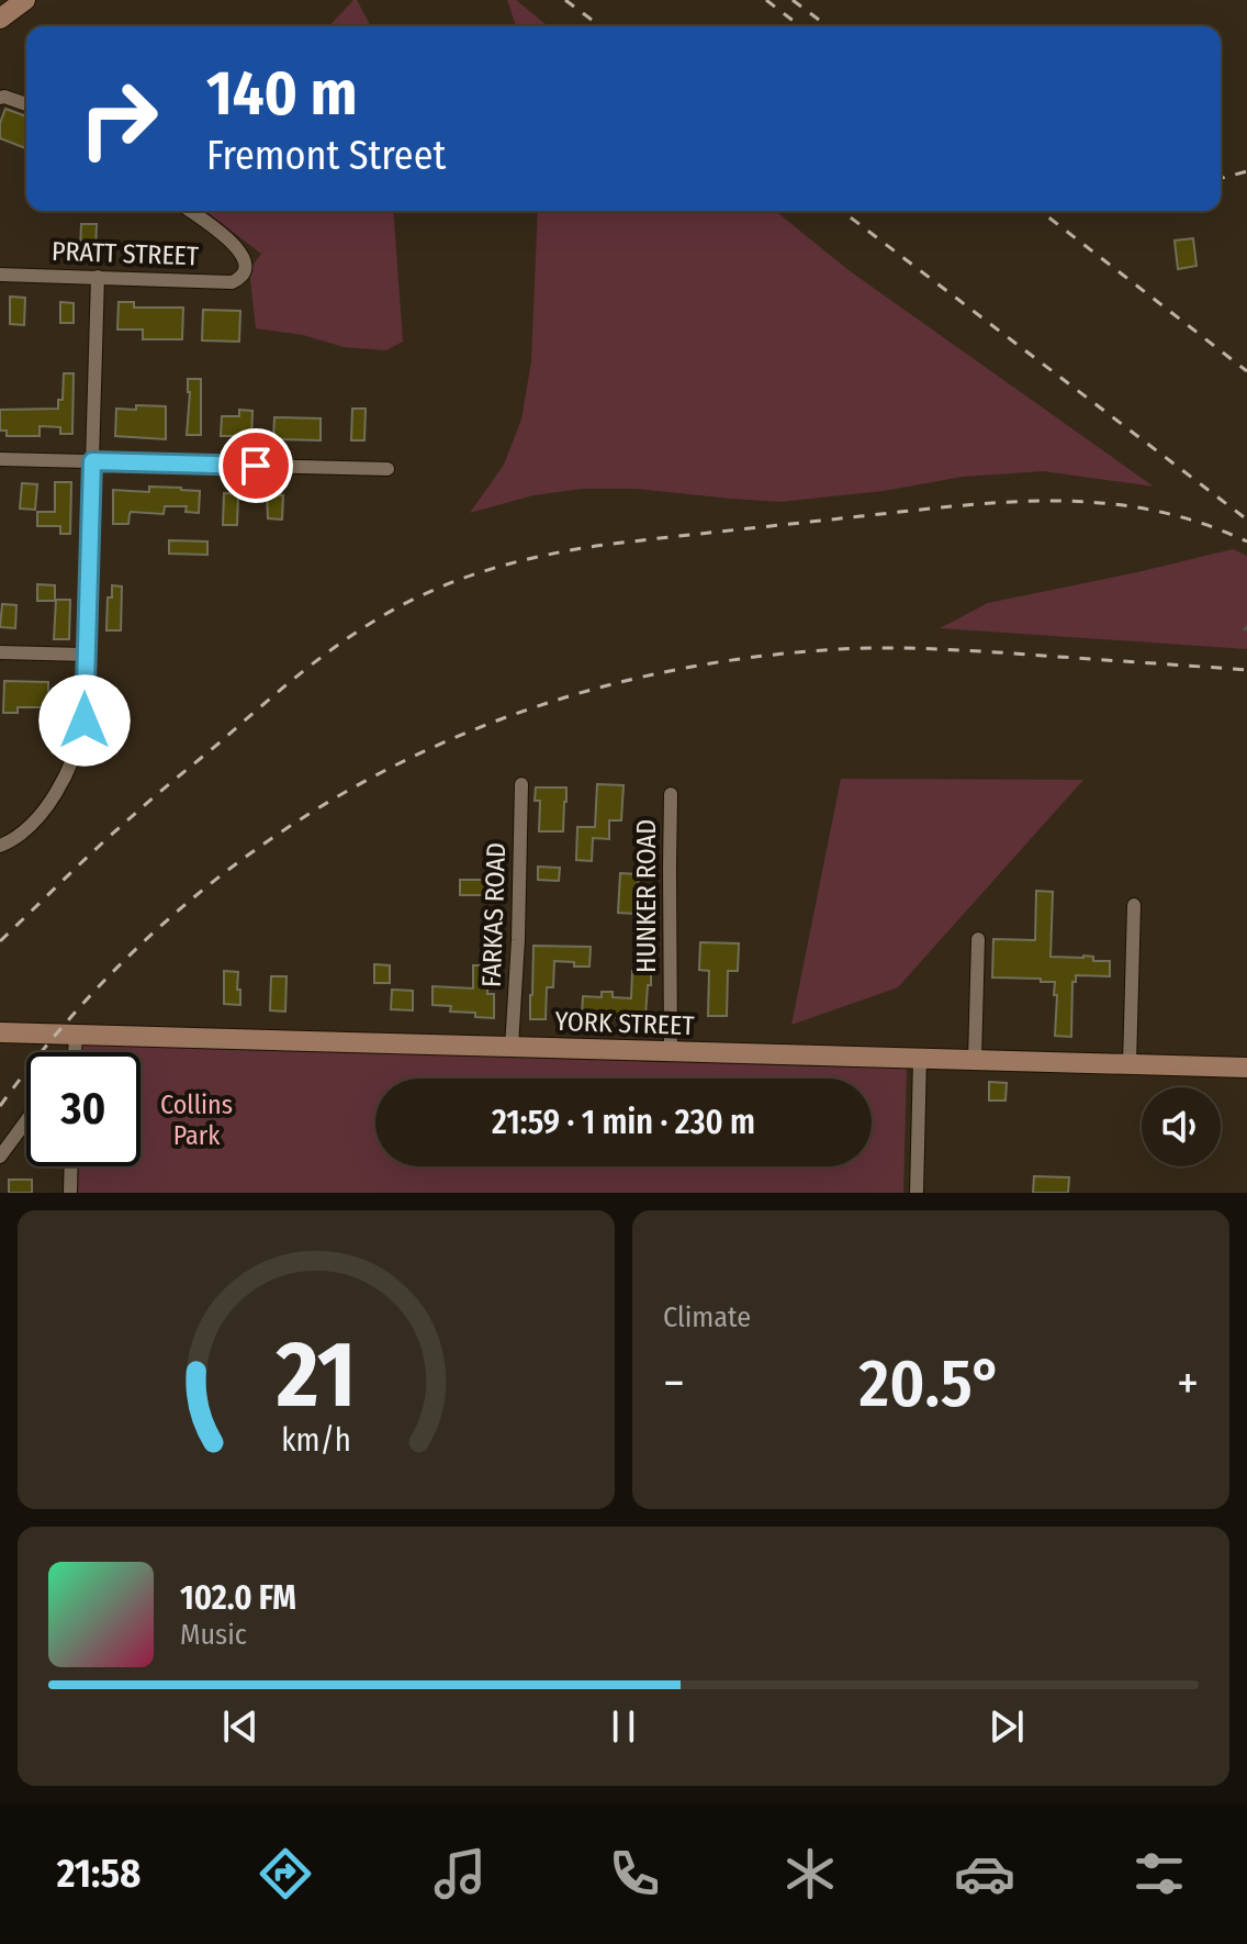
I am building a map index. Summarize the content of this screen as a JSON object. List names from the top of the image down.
{
  "streets": {
    "street": [
      "PRATT STREET",
      "HUNKER ROAD",
      "FARKAS ROAD",
      "YORK STREET"
    ]
  },
  "crossings": [
    ["HUNKER ROAD", "YORK STREET"],
    ["FARKAS ROAD", "YORK STREET"]
  ],
  "parks": ["Collins Park"],
  "page": {
    "turn": ["140 m", "Fremont Street"],
    "limit": "30",
    "trip": "21:59 · 1 min · 230 m",
    "tile": "Climate",
    "heat": ["−", "20.5°", "+"],
    "song": ["102.0 FM", "Music"],
    "tabs": "21:58",
    "gauge": ["21", "km/h"]
  }
}
